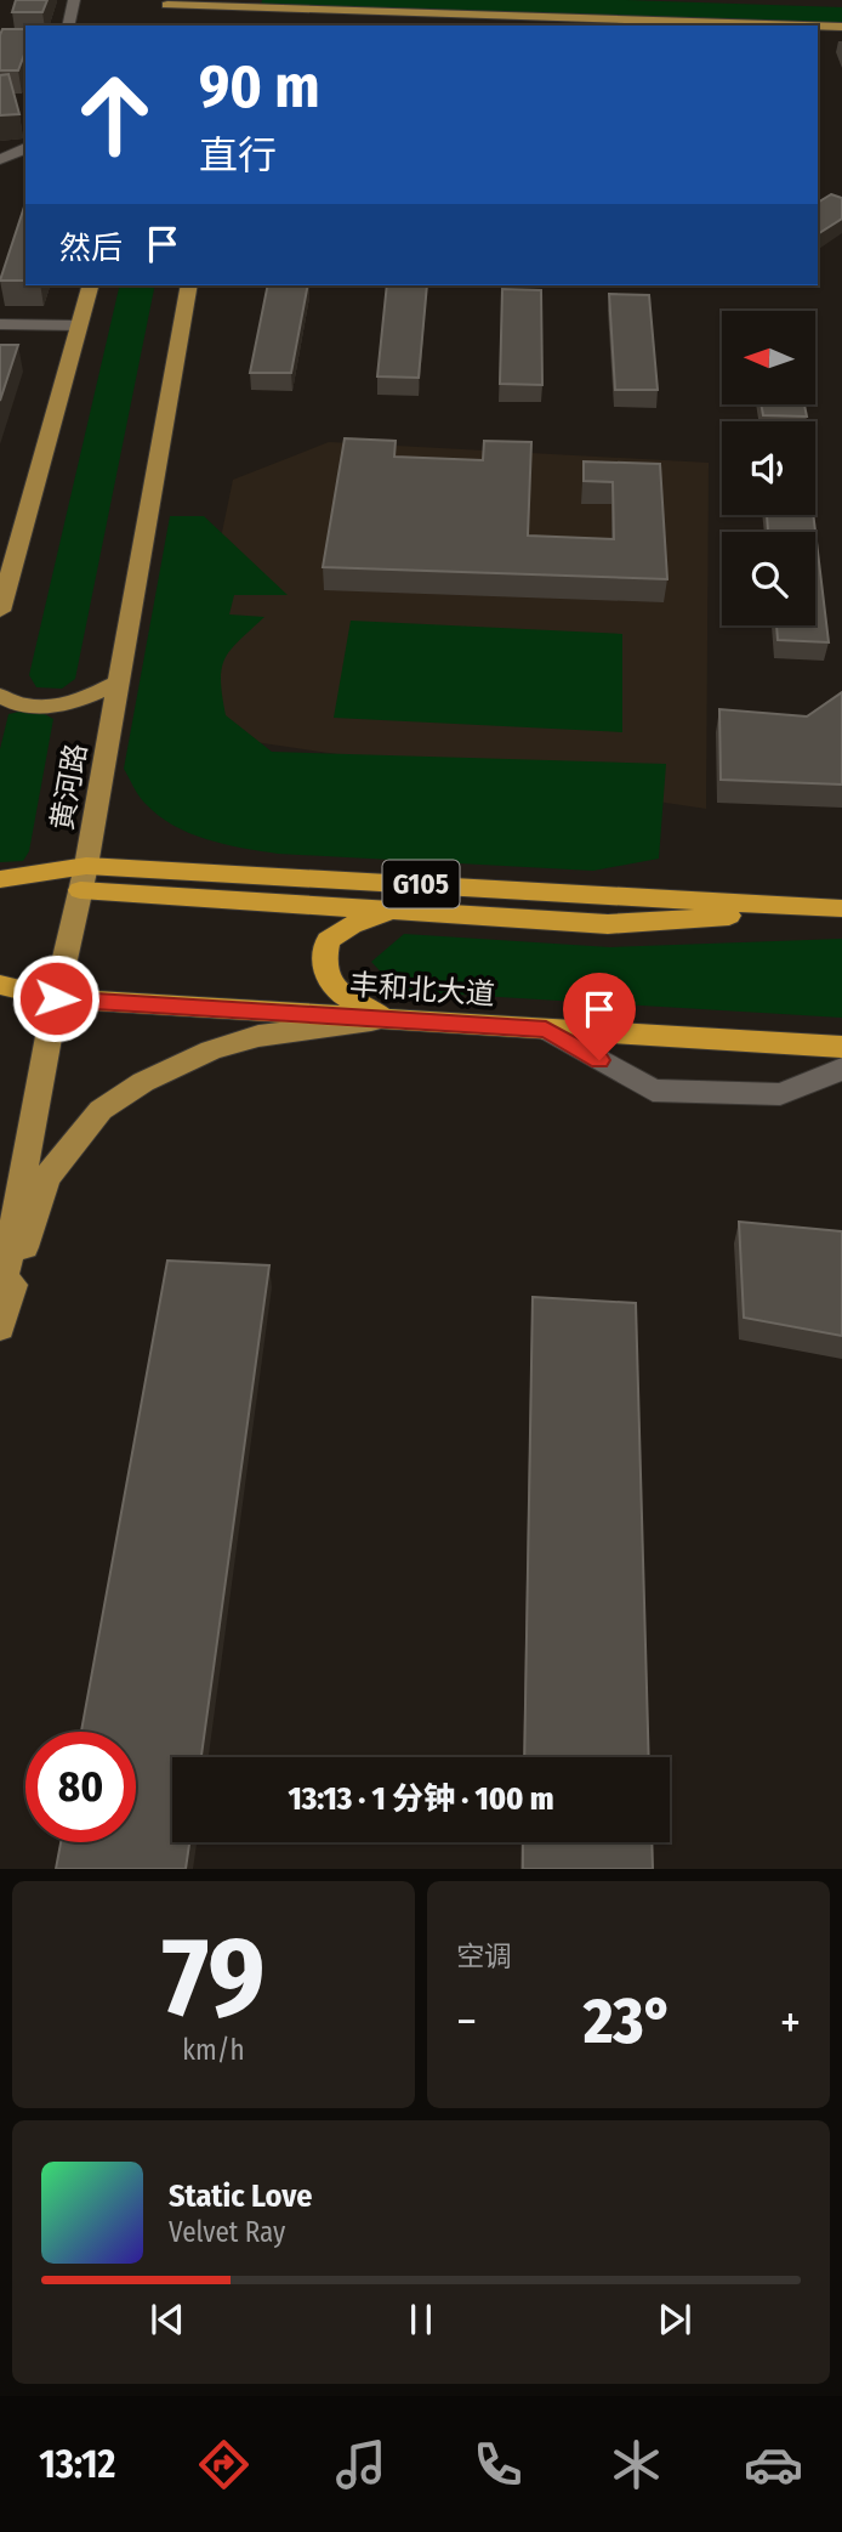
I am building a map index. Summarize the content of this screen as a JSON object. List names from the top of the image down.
{
  "streets": {
    "highway": ["G105", "丰和北大道"],
    "main road": ["黄河路"]
  },
  "crossings": [
    ["黄河路", "G105"],
    ["黄河路", "丰和北大道"]
  ],
  "north": "left",
  "page": {
    "turn": ["90 m", "直行"],
    "then": "然后",
    "limit": "80",
    "trip": "13:13 · 1 分钟 · 100 m",
    "tile": [
      ["79", "km/h"],
      "空调"
    ],
    "heat": ["−", "23°", "+"],
    "song": ["Static Love", "Velvet Ray"],
    "tabs": "13:12"
  }
}
